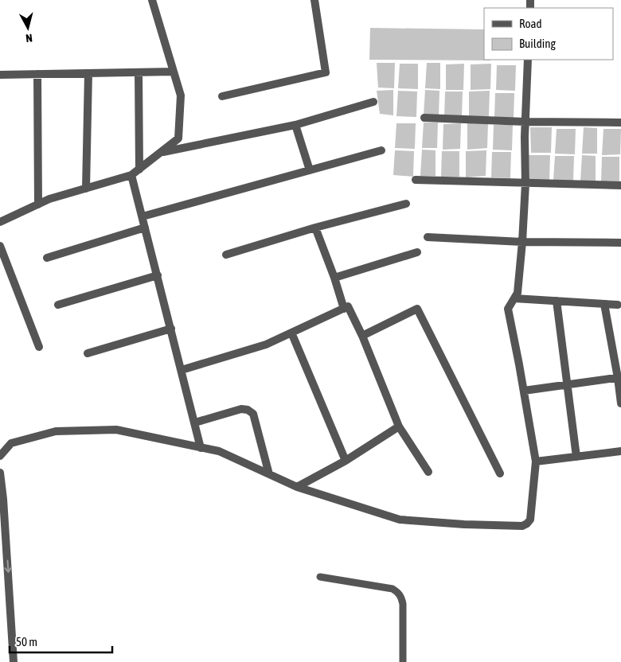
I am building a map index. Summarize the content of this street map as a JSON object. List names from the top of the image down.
{
  "legend": ["Road", "Building"],
  "scale_bar": "50 m",
  "north": "bottom"
}
